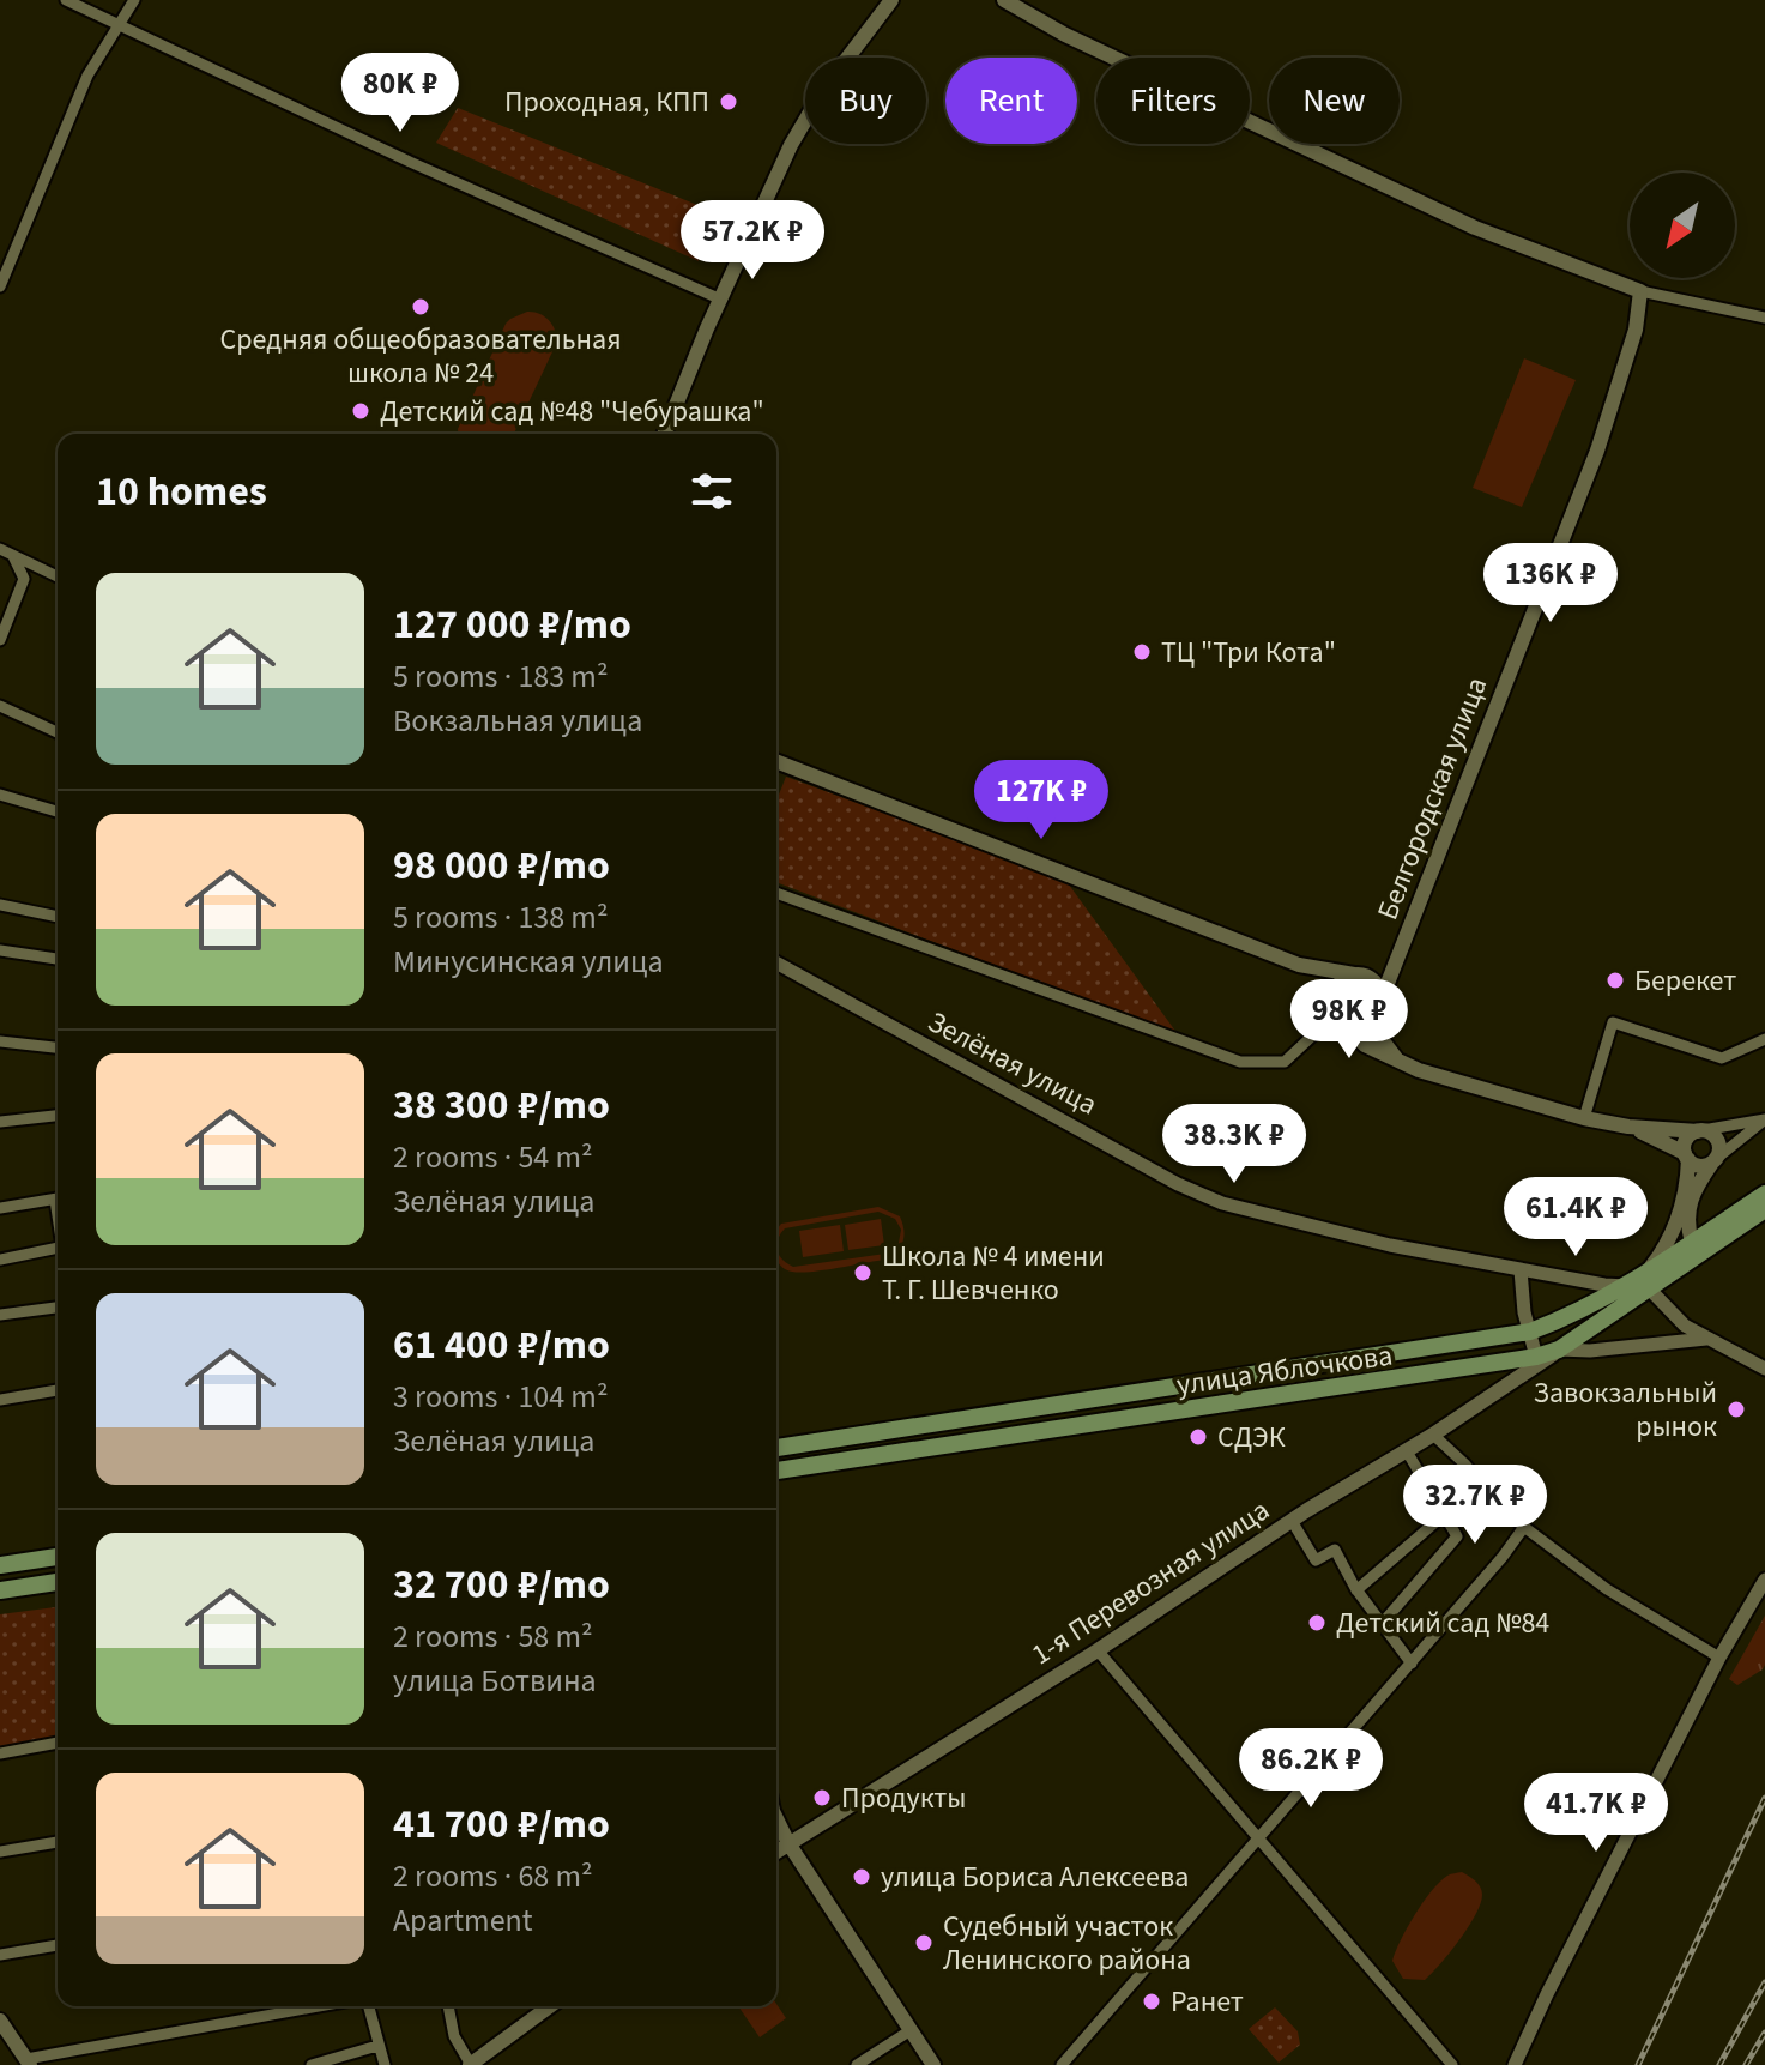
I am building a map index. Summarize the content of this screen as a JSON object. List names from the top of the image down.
{
  "streets": {
    "main road": ["Белгородская улица", "улица Яблочкова", "1-я Перевозная улица"],
    "street": ["Зелёная улица"]
  },
  "crossings": [
    ["Зелёная улица", "улица Яблочкова"],
    ["улица Яблочкова", "1-я Перевозная улица"]
  ],
  "places": [
    "Проходная, КПП",
    "Средняя общеобразовательная школа № 24",
    "Детский сад №48 \"Чебурашка\"",
    "ТЦ \"Три Кота\"",
    "Берекет",
    "Школа № 4 имени Т. Г. Шевченко",
    "Завокзальный рынок",
    "СДЭК",
    "Детский сад №84",
    "Продукты",
    "улица Бориса Алексеева",
    "Судебный участок Ленинского района",
    "Ранет"
  ],
  "north": "bottom left",
  "page": {
    "price": [
      "80K ₽",
      "57.2K ₽",
      "136K ₽",
      "127K ₽",
      "98K ₽",
      "38.3K ₽",
      "61.4K ₽",
      "32.7K ₽",
      "86.2K ₽",
      "41.7K ₽"
    ],
    "chip": [
      "Buy",
      "Rent",
      "Filters",
      "New"
    ],
    "heading": "10 homes",
    "list": [
      {
        "name": "127 000 ₽/mo",
        "note": "5 rooms · 183 m² · Вокзальная улица"
      },
      {
        "name": "98 000 ₽/mo",
        "note": "5 rooms · 138 m² · Минусинская улица"
      },
      {
        "name": "38 300 ₽/mo",
        "note": "2 rooms · 54 m² · Зелёная улица"
      },
      {
        "name": "61 400 ₽/mo",
        "note": "3 rooms · 104 m² · Зелёная улица"
      },
      {
        "name": "32 700 ₽/mo",
        "note": "2 rooms · 58 m² · улица Ботвина"
      },
      {
        "name": "41 700 ₽/mo",
        "note": "2 rooms · 68 m² · Apartment"
      }
    ]
  }
}
